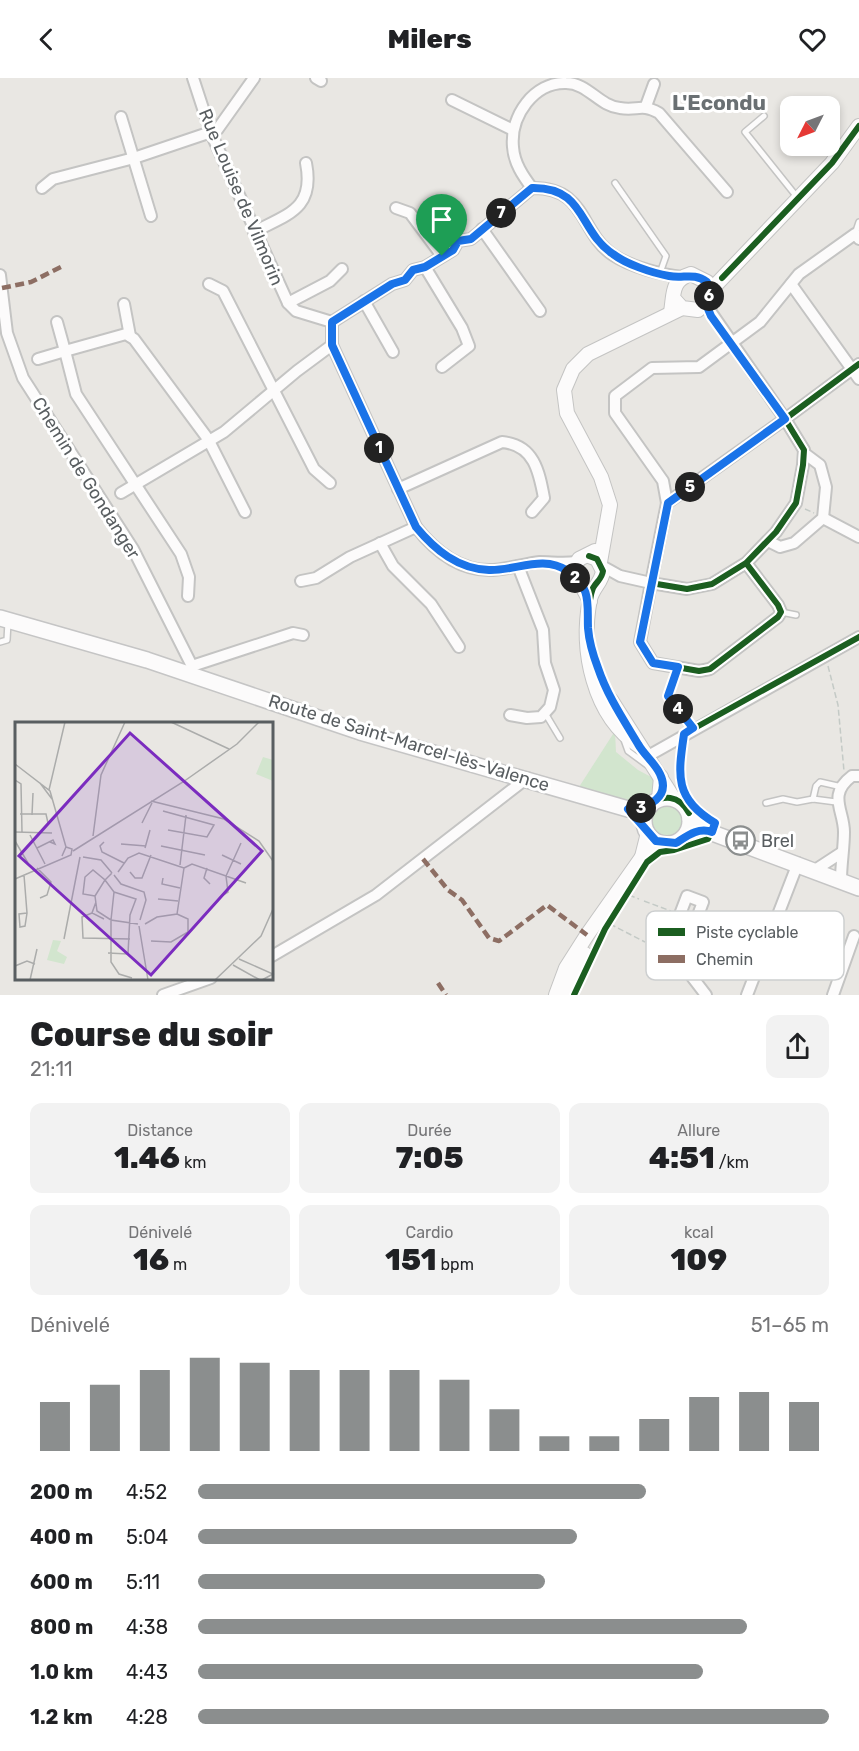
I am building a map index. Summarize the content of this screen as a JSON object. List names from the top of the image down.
{
  "streets": {
    "main road": ["Route de Saint-Marcel-lès-Valence"],
    "street": ["Rue Louise de Vilmorin", "Chemin de Gondanger"]
  },
  "crossings": [
    ["Chemin de Gondanger", "Route de Saint-Marcel-lès-Valence"]
  ],
  "districts": ["L'Econdu"],
  "places": {
    "bus stop": ["Brel"]
  },
  "legend": ["Piste cyclable", "Chemin"],
  "north": "bottom left",
  "page": {
    "header": "Milers",
    "pins": [
      "7",
      "6",
      "1",
      "5",
      "2",
      "4",
      "3"
    ],
    "heading": ["Course du soir", "21:11"],
    "stats": [
      ["Distance", "1.46 km"],
      ["Durée", "7:05"],
      ["Allure", "4:51 /km"],
      ["Dénivelé", "16 m"],
      ["Cardio", "151 bpm"],
      ["kcal", "109"]
    ],
    "chart": ["Dénivelé", "51–65 m"],
    "list": [
      {
        "name": "200 m",
        "note": "4:52"
      },
      {
        "name": "400 m",
        "note": "5:04"
      },
      {
        "name": "600 m",
        "note": "5:11"
      },
      {
        "name": "800 m",
        "note": "4:38"
      },
      {
        "name": "1.0 km",
        "note": "4:43"
      },
      {
        "name": "1.2 km",
        "note": "4:28"
      }
    ]
  }
}
